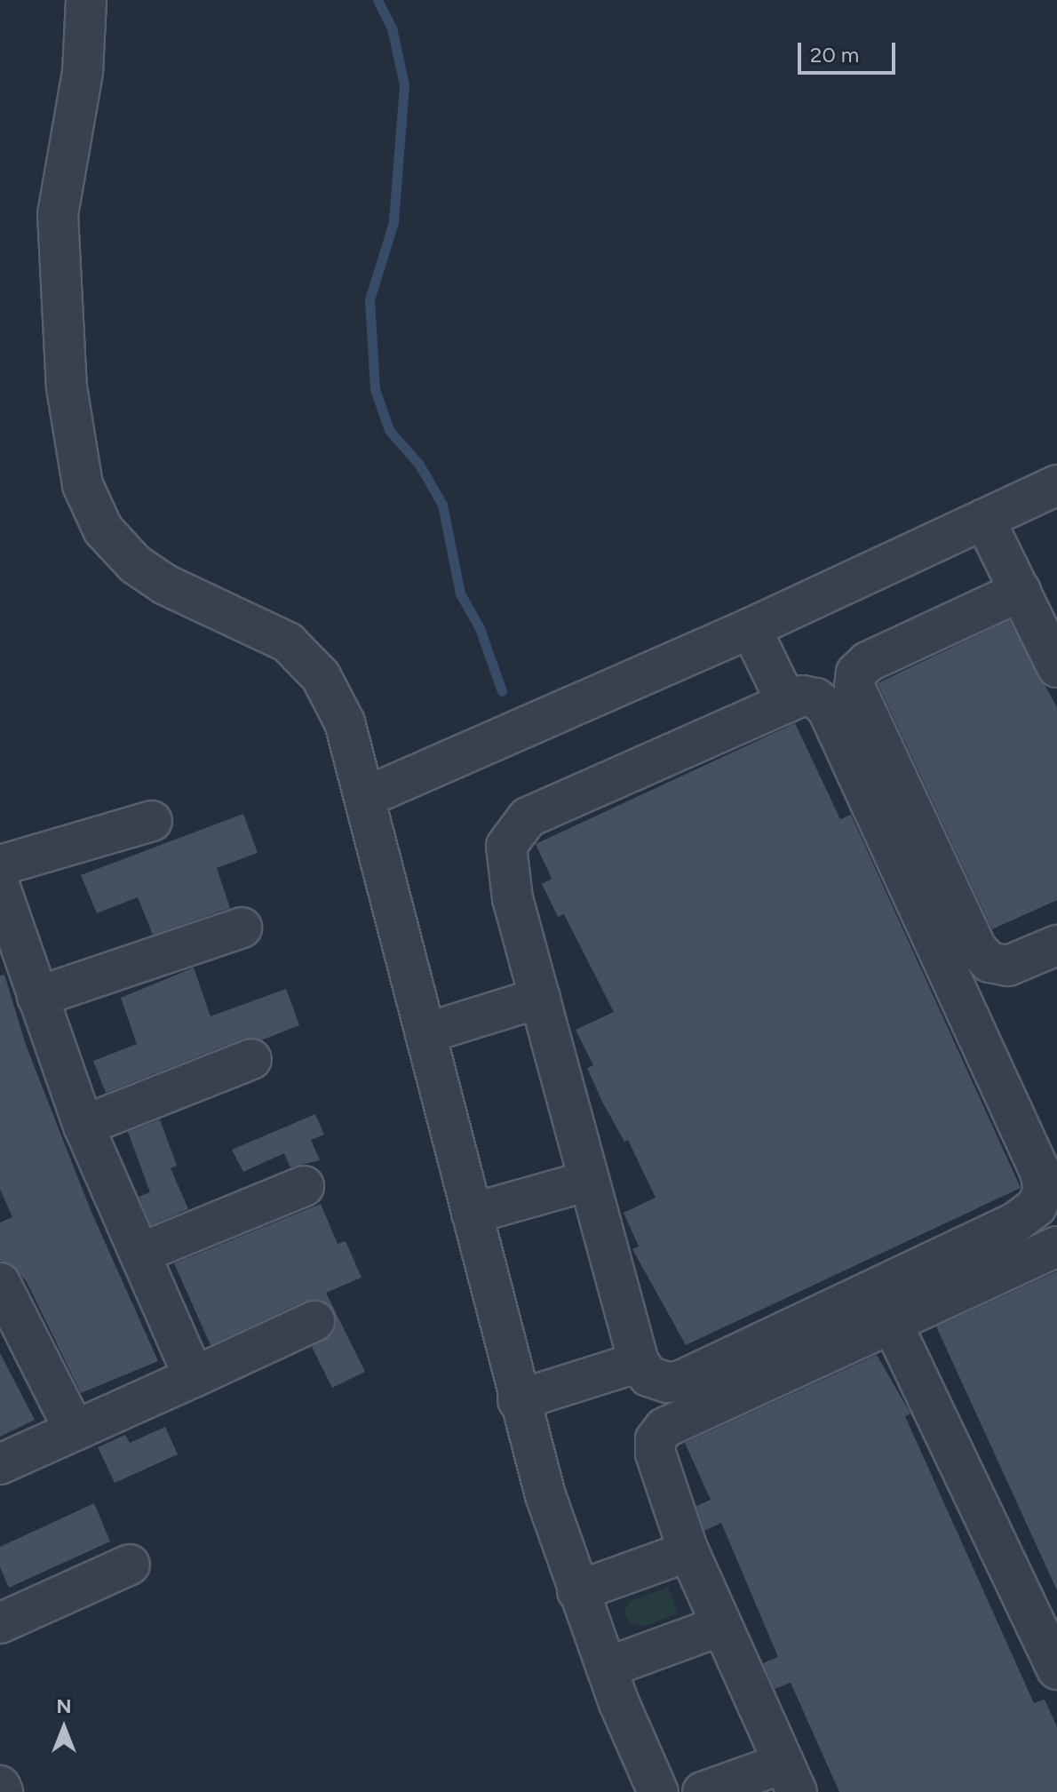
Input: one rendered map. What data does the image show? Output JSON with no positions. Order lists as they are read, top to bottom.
{
  "scale_bar": "20 m",
  "north": "top"
}
